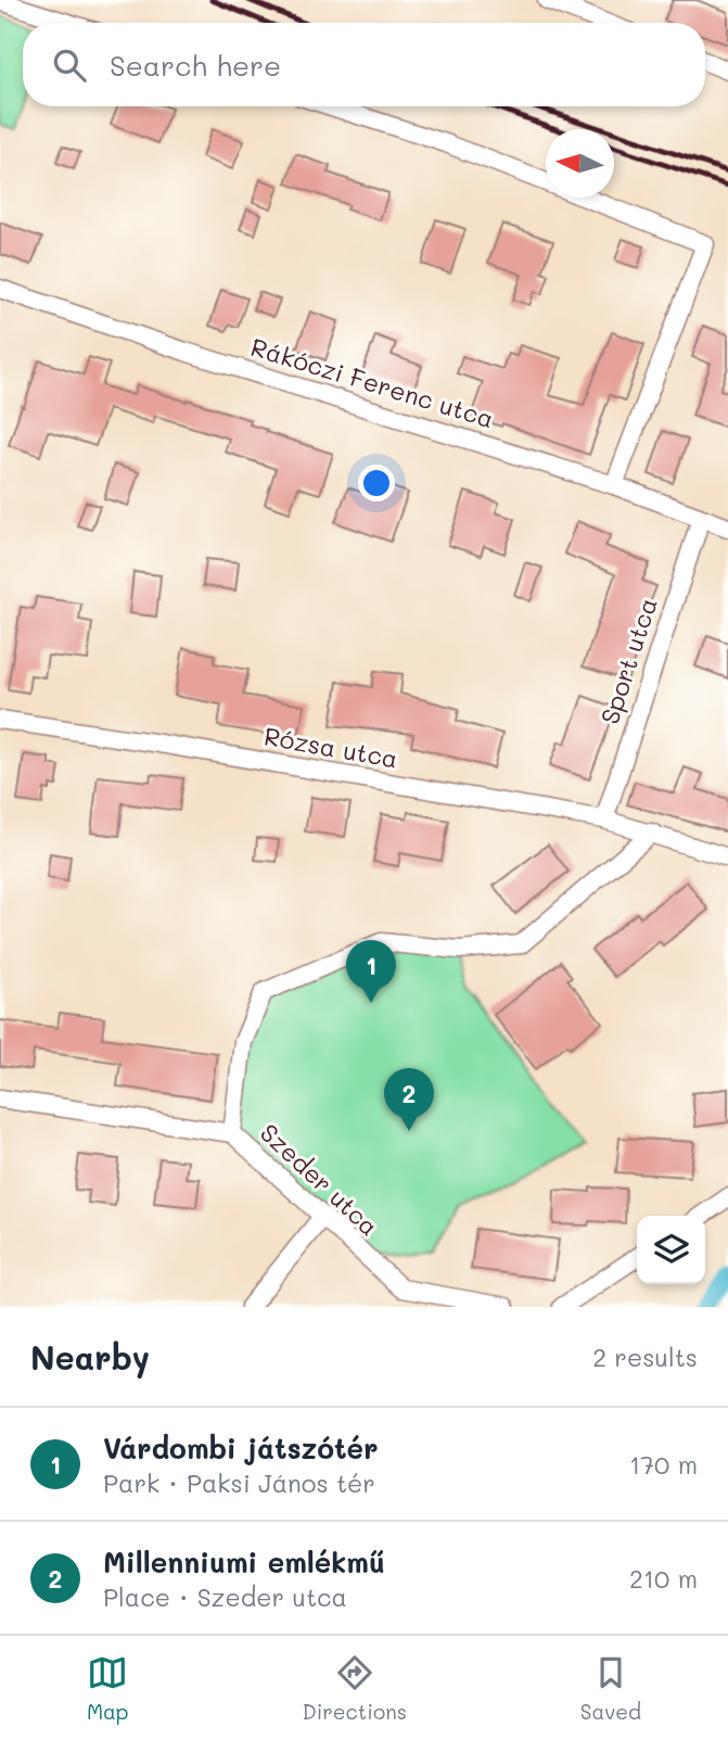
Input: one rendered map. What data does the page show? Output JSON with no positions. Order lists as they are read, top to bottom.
{
  "streets": {
    "street": [
      "Rákóczi Ferenc utca",
      "Sport utca",
      "Rózsa utca",
      "Szeder utca"
    ]
  },
  "crossings": [
    ["Rákóczi Ferenc utca", "Sport utca"],
    ["Sport utca", "Rózsa utca"]
  ],
  "north": "left",
  "page": {
    "search": "Search here",
    "pins": ["1", "2"],
    "heading": ["Nearby", "2 results"],
    "list": [
      {
        "mark": "1",
        "name": "Várdombi játszótér",
        "note": "Park · Paksi János tér",
        "value": "170 m"
      },
      {
        "mark": "2",
        "name": "Millenniumi emlékmű",
        "note": "Place · Szeder utca",
        "value": "210 m"
      }
    ],
    "nav": ["Map", "Directions", "Saved"]
  }
}
